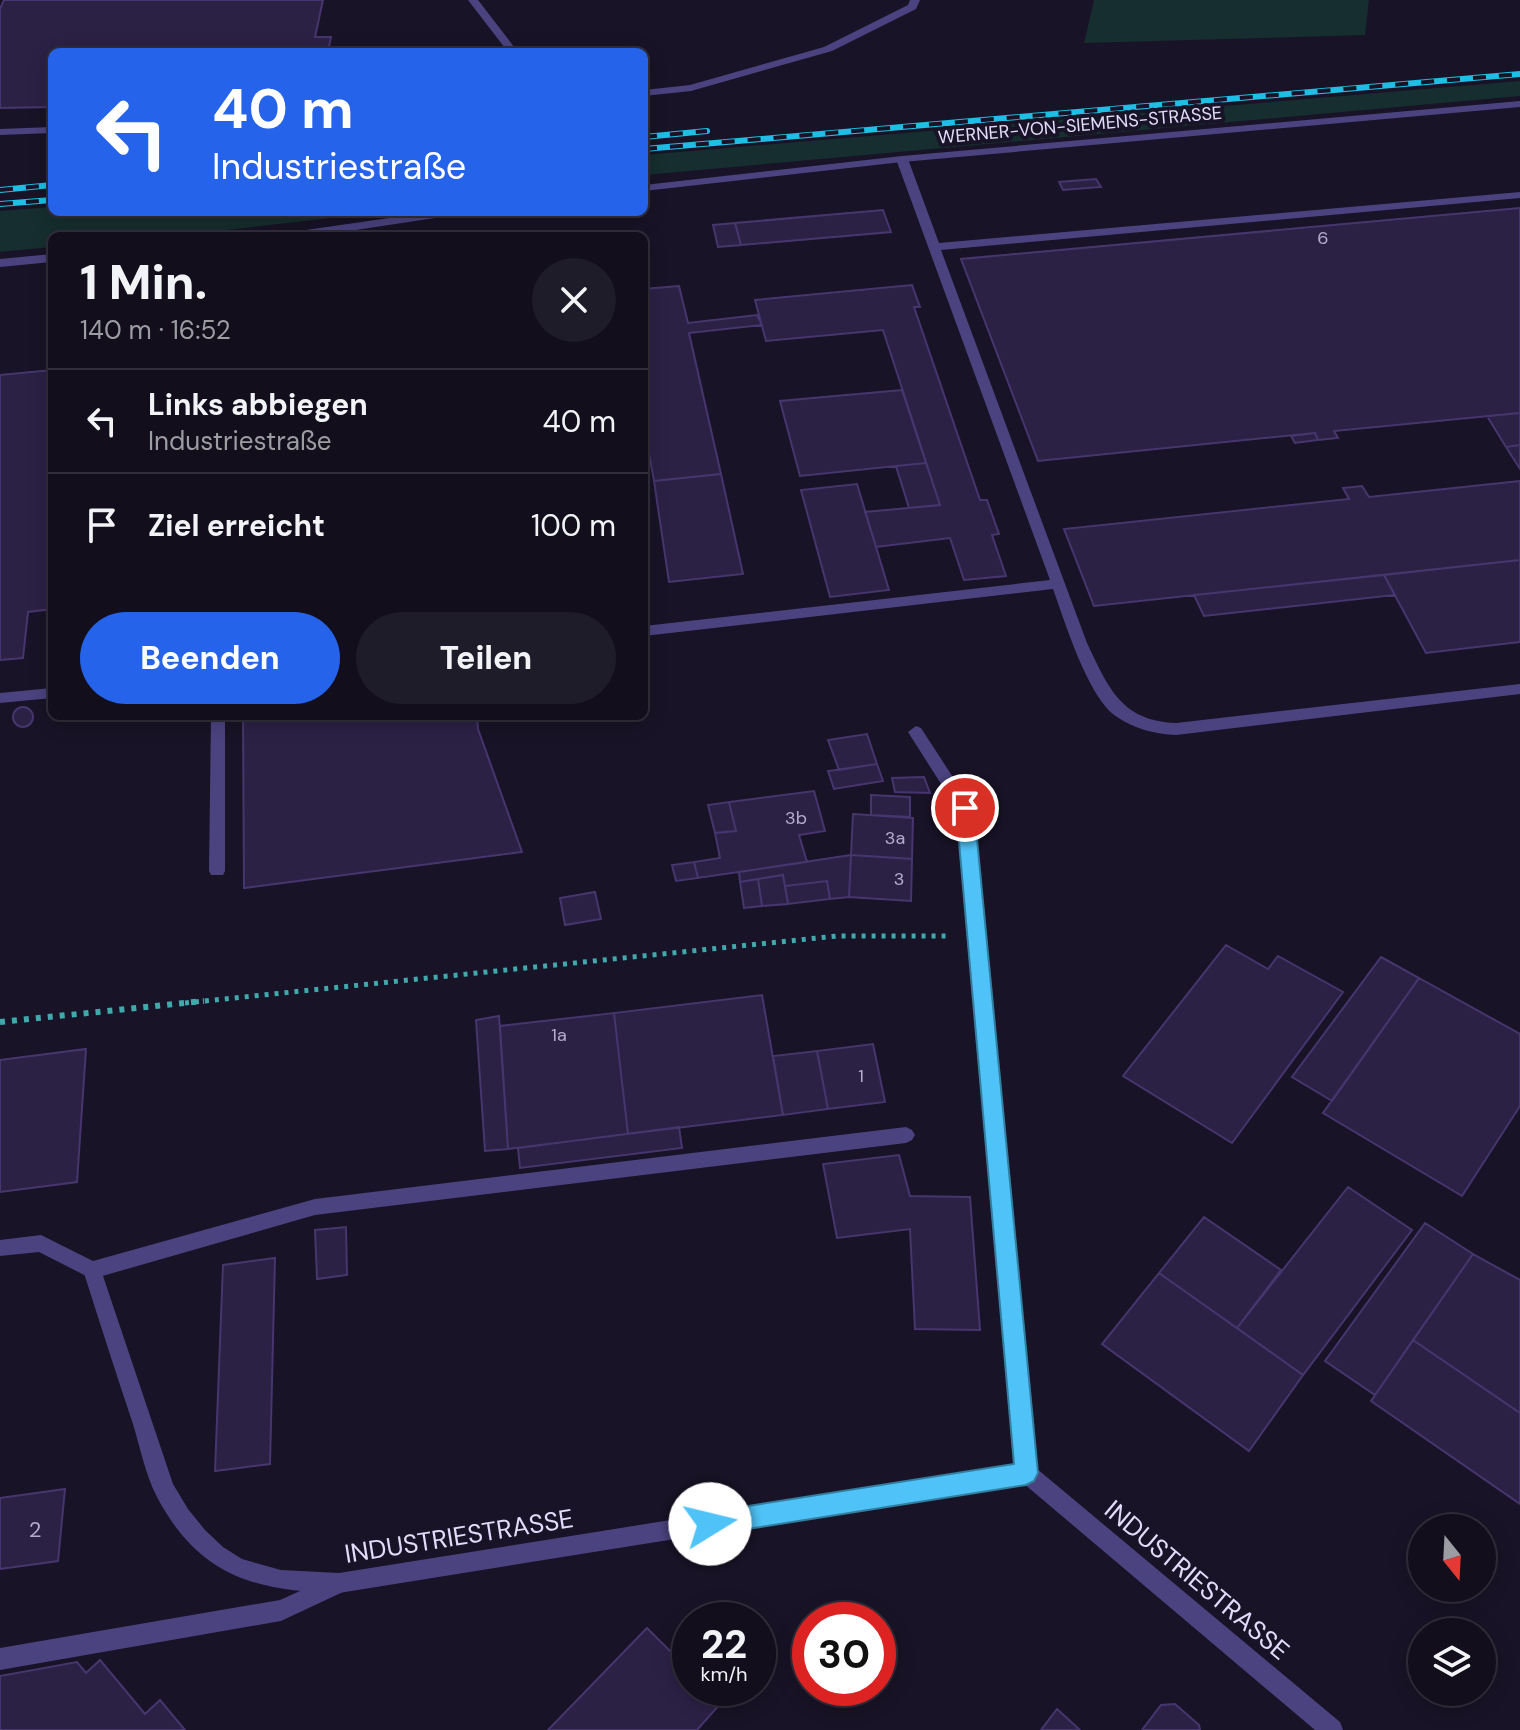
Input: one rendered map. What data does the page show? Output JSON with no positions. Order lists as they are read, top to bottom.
{
  "streets": {
    "street": ["WERNER-VON-SIEMENS-STRASSE", "INDUSTRIESTRASSE"]
  },
  "house_numbers": [
    "6",
    "3b",
    "3a",
    "3",
    "1a",
    "1",
    "2"
  ],
  "north": "bottom",
  "page": {
    "turn": ["40 m", "Industriestraße"],
    "heading": ["1 Min.", "140 m · 16:52"],
    "list": [
      {
        "name": "Links abbiegen",
        "note": "Industriestraße",
        "value": "40 m"
      },
      {
        "name": "Ziel erreicht",
        "value": "100 m"
      }
    ],
    "buttons": ["Beenden", "Teilen"],
    "speed": "22 km/h",
    "limit": "30"
  }
}
